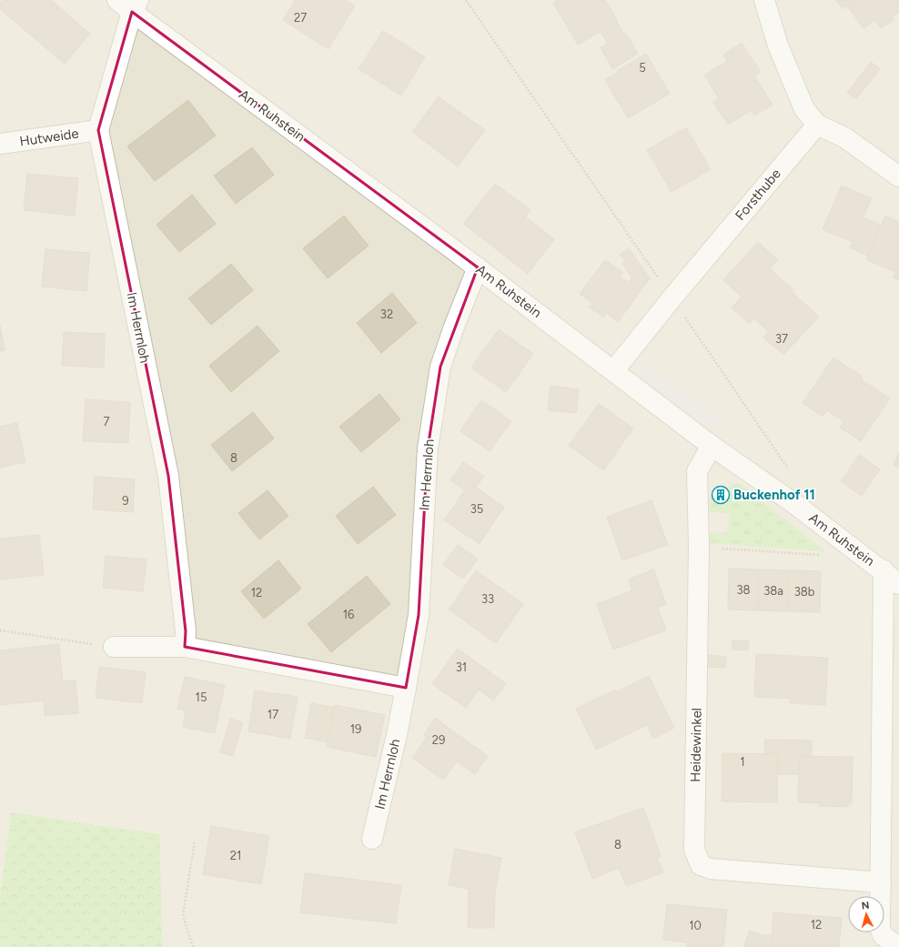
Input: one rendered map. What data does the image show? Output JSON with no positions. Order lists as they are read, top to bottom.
{
  "streets": {
    "street": [
      "Am Ruhstein",
      "Hutweide",
      "Forsthube",
      "Im Herrnloh",
      "Heidewinkel"
    ]
  },
  "crossings": [
    ["Am Ruhstein", "Forsthube"],
    ["Am Ruhstein", "Im Herrnloh"],
    ["Am Ruhstein", "Heidewinkel"],
    ["Hutweide", "Im Herrnloh"]
  ],
  "places": {
    "building": ["Buckenhof 11"]
  },
  "house_numbers": [
    "27",
    "5",
    "32",
    "37",
    "7",
    "8",
    "9",
    "35",
    "38",
    "38a",
    "38b",
    "12",
    "33",
    "16",
    "31",
    "15",
    "17",
    "19",
    "29",
    "1",
    "8",
    "21",
    "12",
    "10"
  ],
  "north": "top"
}
